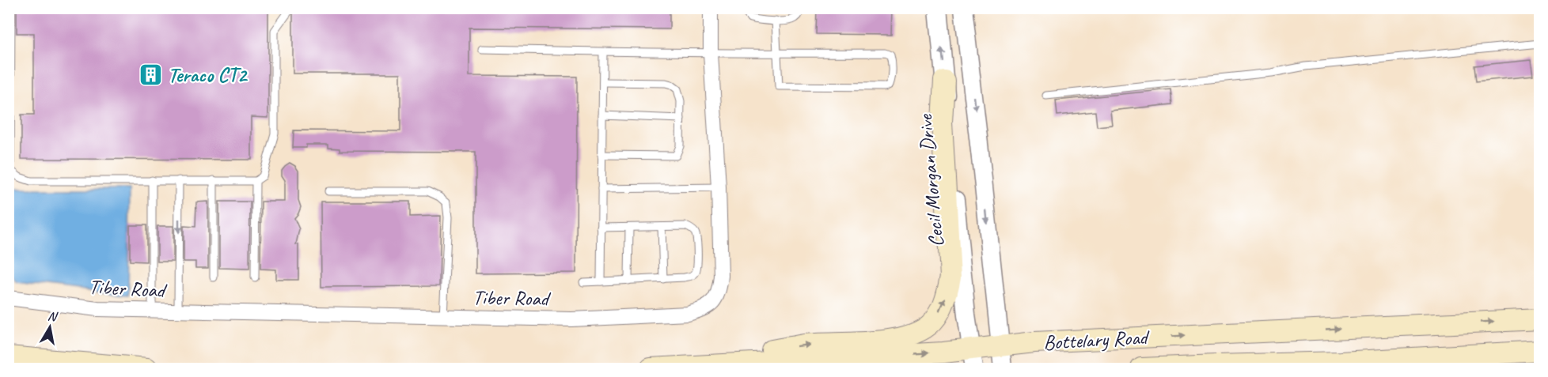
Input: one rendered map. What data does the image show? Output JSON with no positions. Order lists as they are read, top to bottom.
{
  "streets": {
    "main road": ["Bottelary Road"],
    "street": ["Cecil Morgan Drive", "Tiber Road"]
  },
  "crossings": [
    ["Cecil Morgan Drive", "Bottelary Road"]
  ],
  "places": {
    "building": ["Teraco CT2"]
  },
  "north": "top"
}
